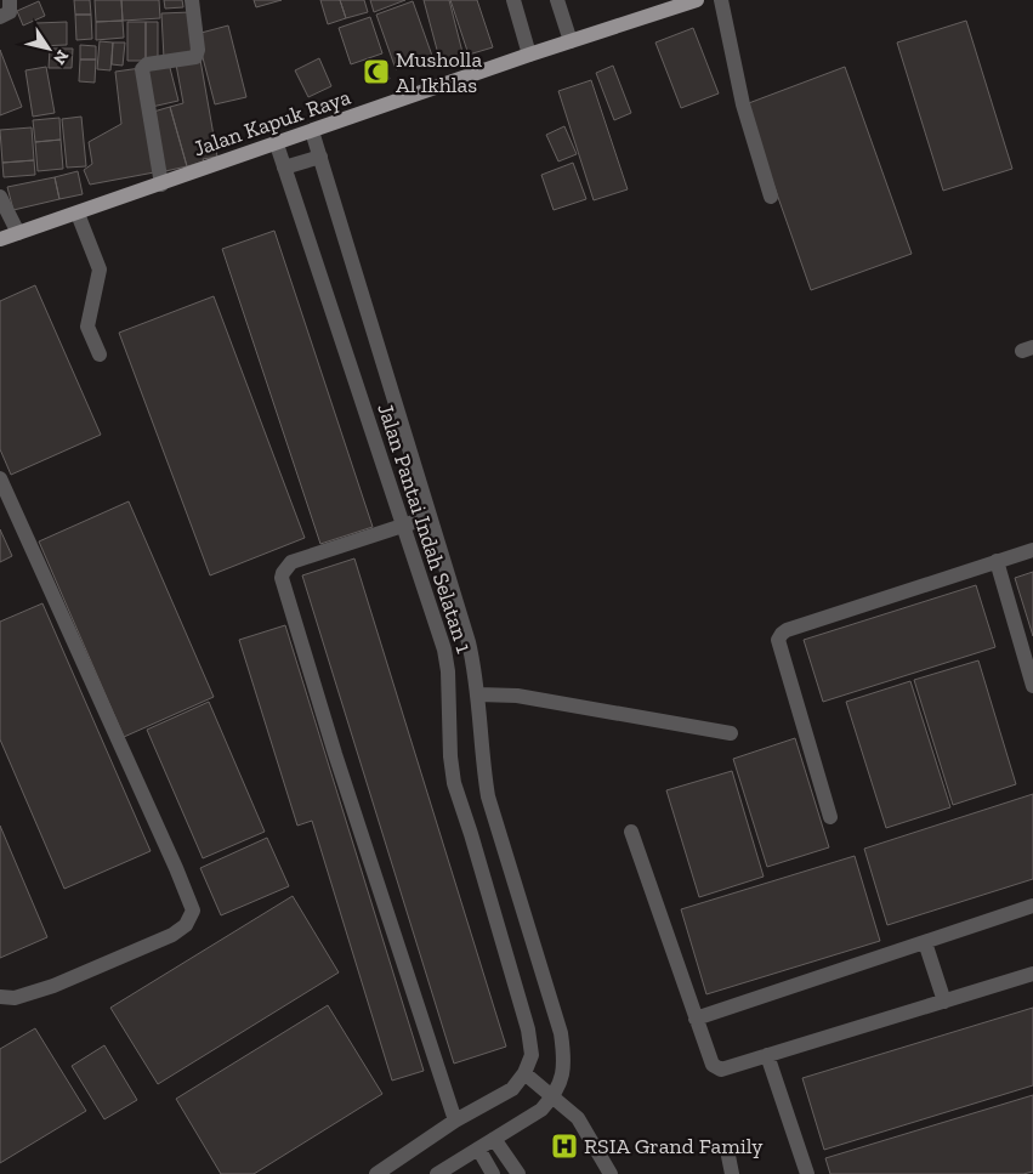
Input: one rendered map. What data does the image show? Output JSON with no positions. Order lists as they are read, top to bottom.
{
  "streets": {
    "main road": ["Jalan Kapuk Raya"],
    "street": ["Jalan Pantai Indah Selatan 1"]
  },
  "crossings": [
    ["Jalan Kapuk Raya", "Jalan Pantai Indah Selatan 1"]
  ],
  "places": {
    "mosque": ["Musholla Al Ikhlas"],
    "hospital": ["RSIA Grand Family"]
  },
  "north": "bottom right"
}
